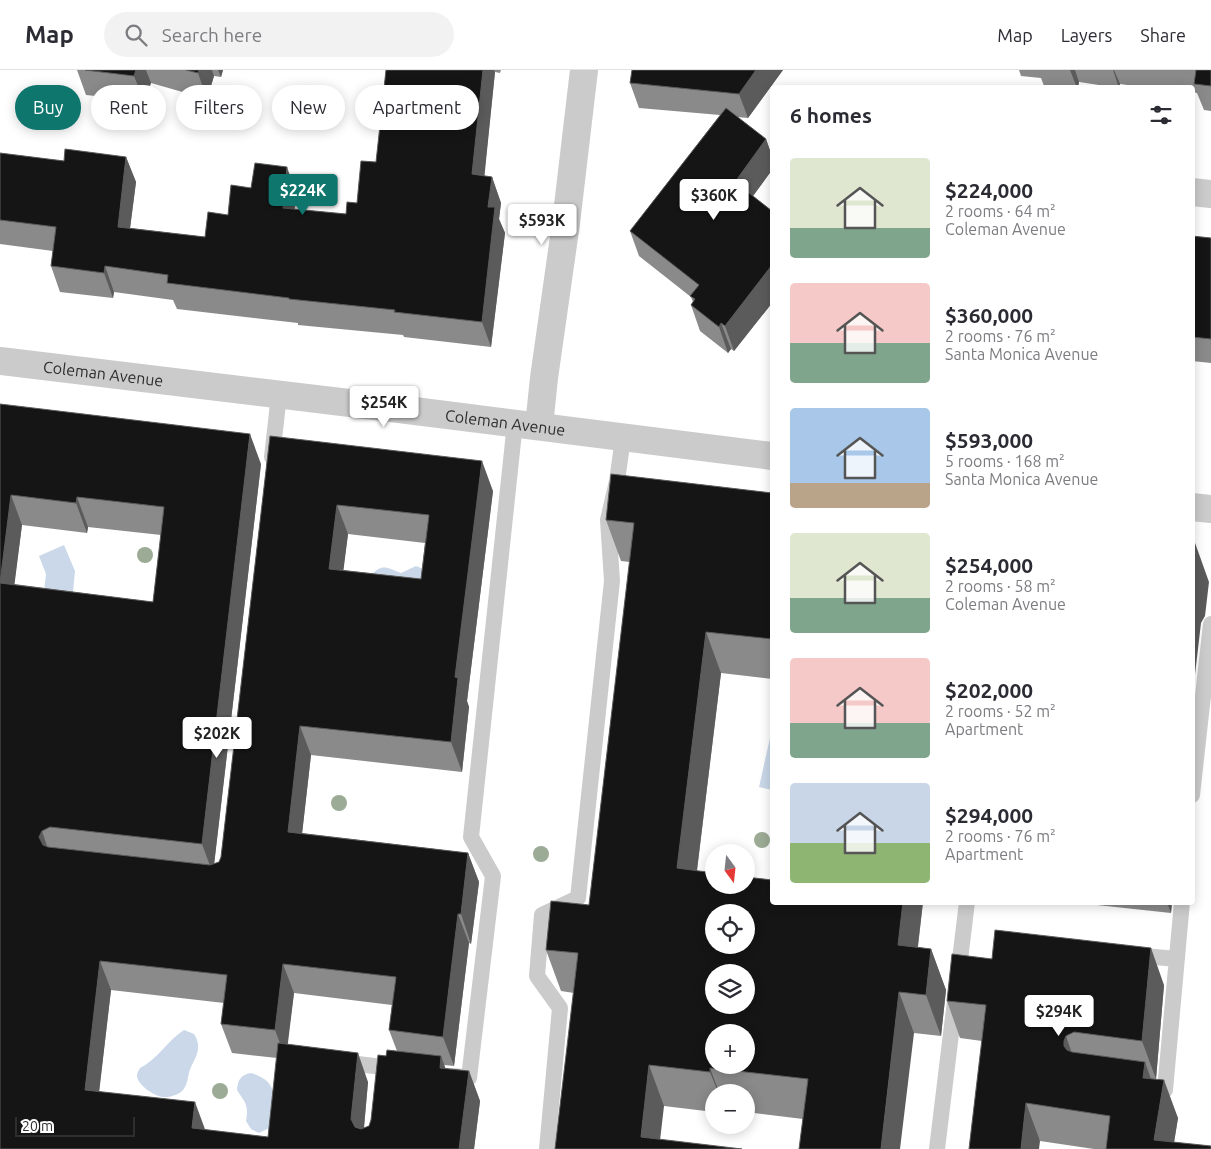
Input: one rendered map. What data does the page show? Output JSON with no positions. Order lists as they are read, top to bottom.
{
  "streets": {
    "street": ["Coleman Avenue"]
  },
  "scale_bar": "20 m",
  "north": "bottom",
  "page": {
    "header": "Map",
    "search": "Search here",
    "nav": ["Map", "Layers", "Share"],
    "chip": [
      "Buy",
      "Rent",
      "Filters",
      "New",
      "Apartment"
    ],
    "heading": "6 homes",
    "list": [
      {
        "name": "$224,000",
        "note": "2 rooms · 64 m² · Coleman Avenue"
      },
      {
        "name": "$360,000",
        "note": "2 rooms · 76 m² · Santa Monica Avenue"
      },
      {
        "name": "$593,000",
        "note": "5 rooms · 168 m² · Santa Monica Avenue"
      },
      {
        "name": "$254,000",
        "note": "2 rooms · 58 m² · Coleman Avenue"
      },
      {
        "name": "$202,000",
        "note": "2 rooms · 52 m² · Apartment"
      },
      {
        "name": "$294,000",
        "note": "2 rooms · 76 m² · Apartment"
      }
    ],
    "price": [
      "$224K",
      "$360K",
      "$593K",
      "$254K",
      "$202K",
      "$294K"
    ],
    "map_buttons": ["+", "−"],
    "scale": "20 m"
  }
}
